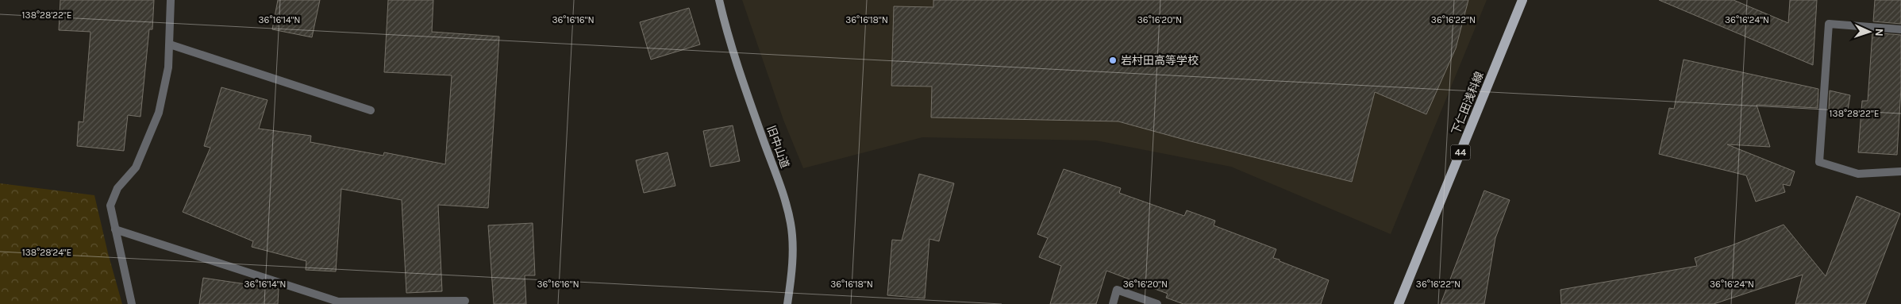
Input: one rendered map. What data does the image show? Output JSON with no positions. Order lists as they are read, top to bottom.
{
  "streets": {
    "main road": ["下仁田浅科線", "旧中山道", "44"]
  },
  "places": ["岩村田高等学校"],
  "north": "right",
  "coordinates": [
    "138°28'22\"E",
    "36°16'24\"N",
    "36°16'14\"N",
    "36°16'16\"N",
    "36°16'18\"N",
    "36°16'20\"N",
    "36°16'22\"N",
    "138°28'24\"E"
  ]
}
